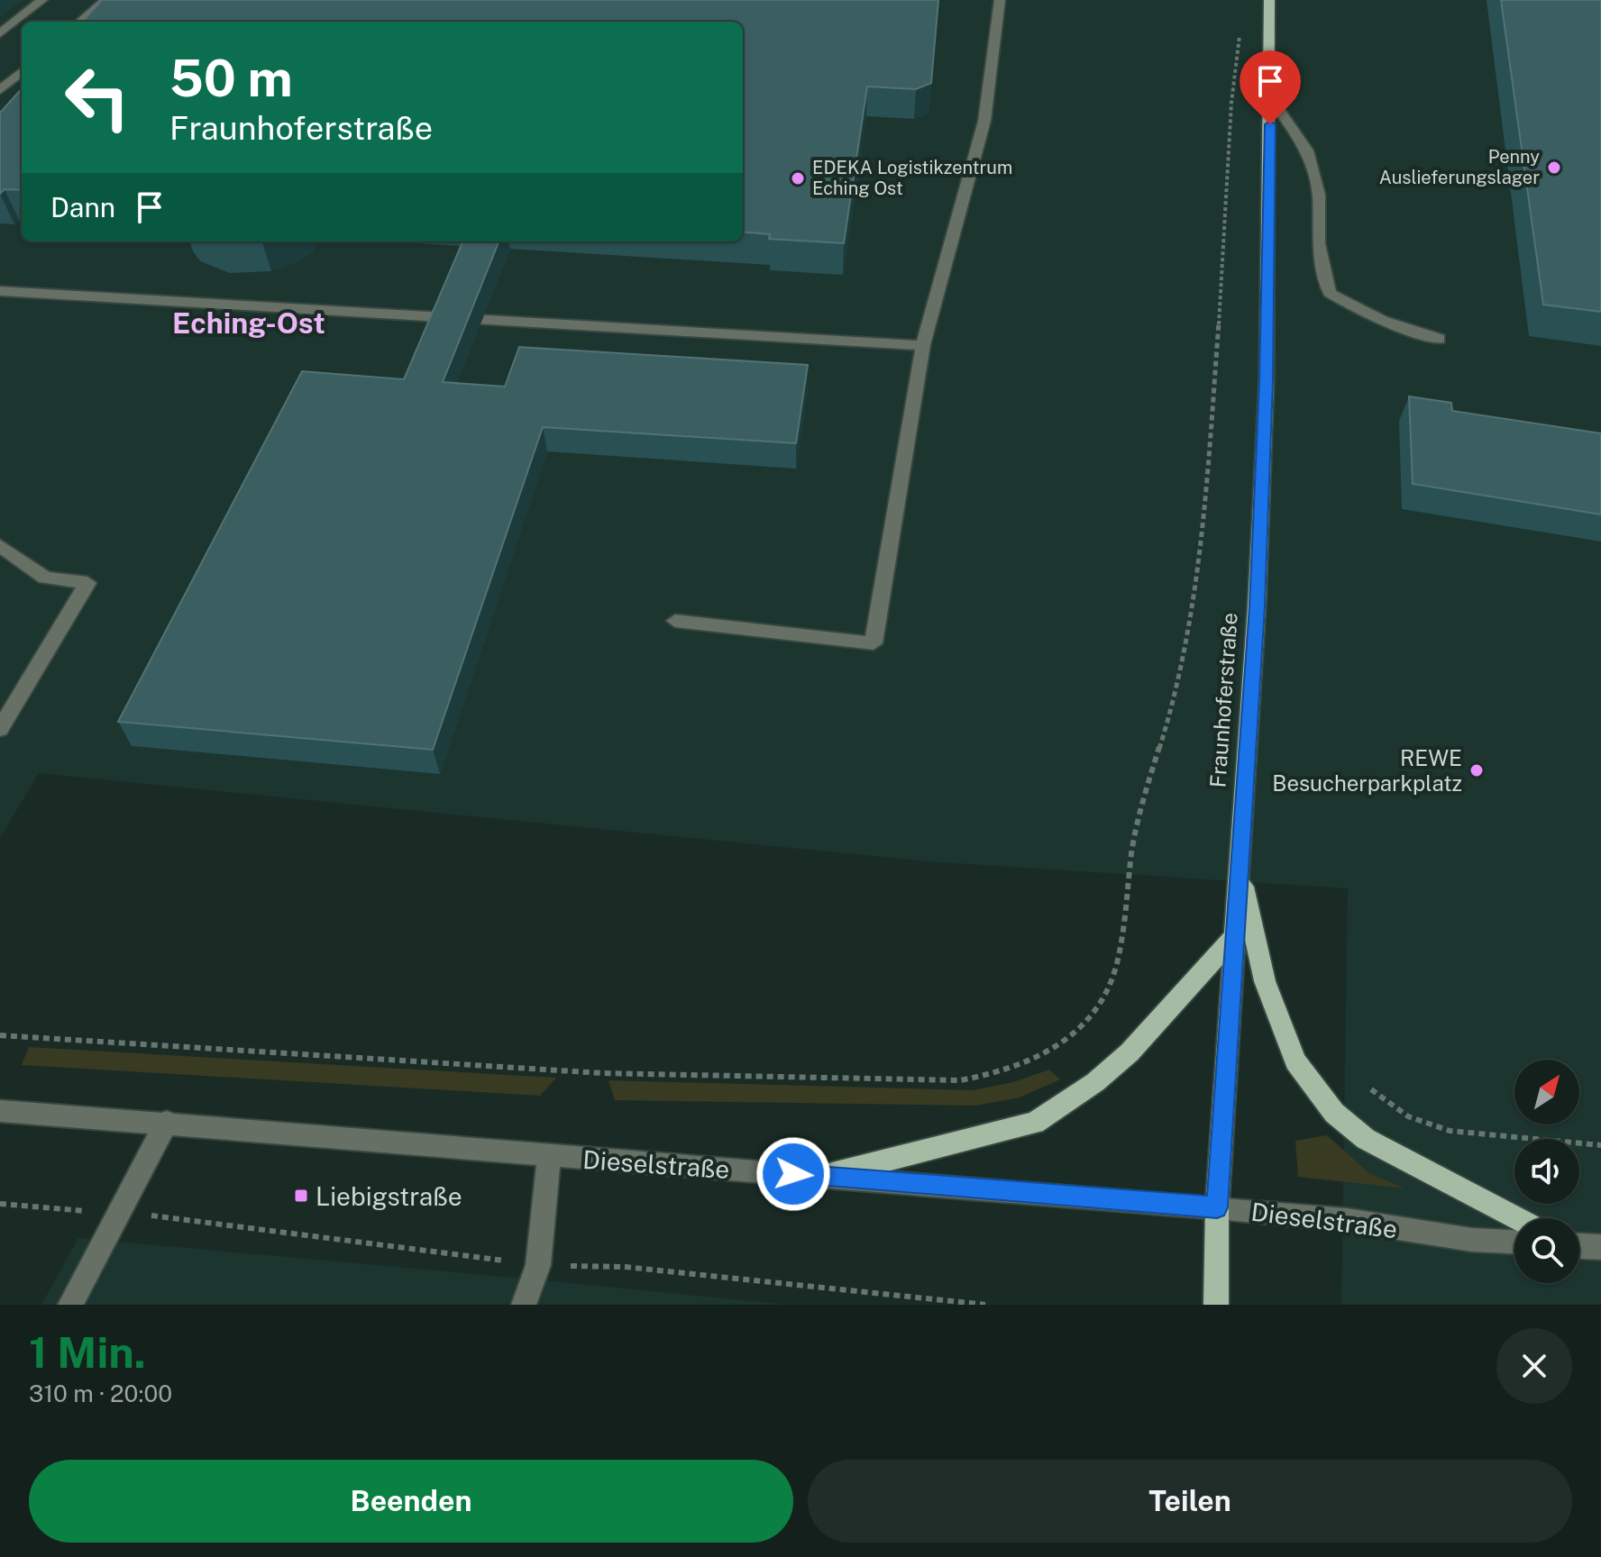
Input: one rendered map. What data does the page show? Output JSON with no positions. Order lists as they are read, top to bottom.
{
  "streets": {
    "main road": ["Fraunhoferstraße"],
    "street": ["Dieselstraße"]
  },
  "crossings": [
    ["Fraunhoferstraße", "Dieselstraße"]
  ],
  "districts": ["Eching-Ost"],
  "places": {
    "other": ["Penny Auslieferungslager", "EDEKA Logistikzentrum Eching Ost", "REWE Besucherparkplatz"],
    "transit": ["Liebigstraße"]
  },
  "north": "top right",
  "page": {
    "turn": ["50 m", "Fraunhoferstraße"],
    "then": "Dann",
    "heading": ["1 Min.", "310 m · 20:00"],
    "buttons": ["Beenden", "Teilen"]
  }
}
